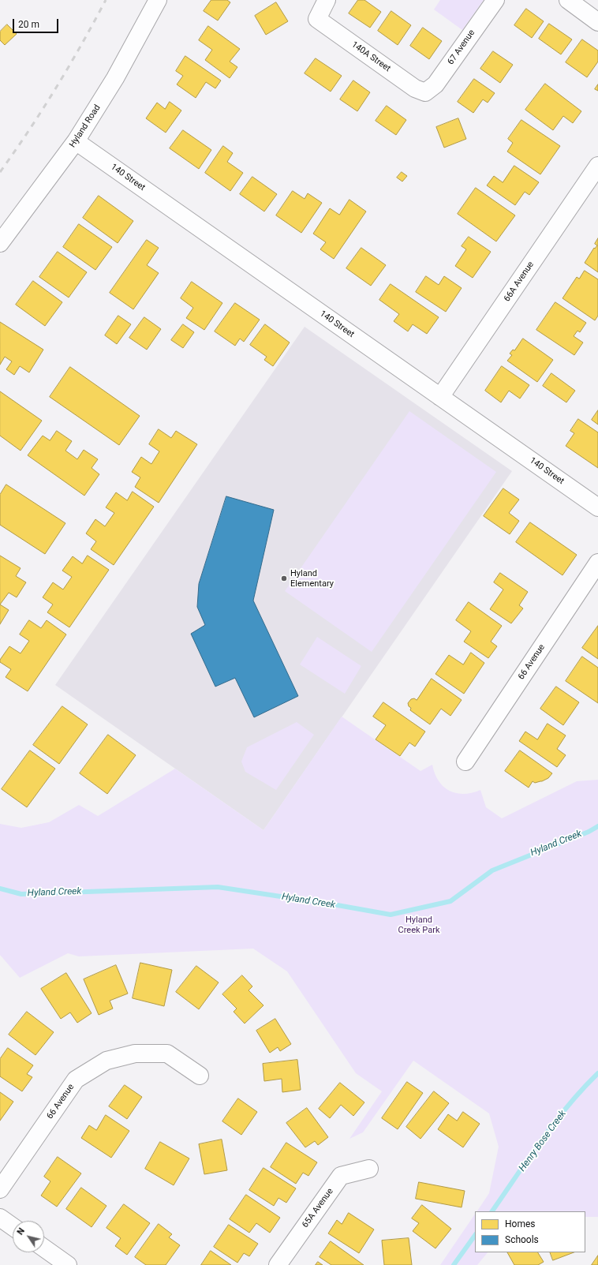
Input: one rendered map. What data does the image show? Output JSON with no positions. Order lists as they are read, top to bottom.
{
  "streets": {
    "street": [
      "67 Avenue",
      "140A Street",
      "Hyland Road",
      "140 Street",
      "66A Avenue",
      "66 Avenue",
      "65A Avenue"
    ]
  },
  "crossings": [
    ["67 Avenue", "140A Street"],
    ["Hyland Road", "140 Street"],
    ["140 Street", "66A Avenue"]
  ],
  "water": ["Hyland Creek", "Henry Bose Creek"],
  "parks": ["Hyland Creek Park"],
  "places": ["Hyland Elementary"],
  "legend": ["Homes", "Schools"],
  "scale_bar": "20 m",
  "north": "top left"
}
